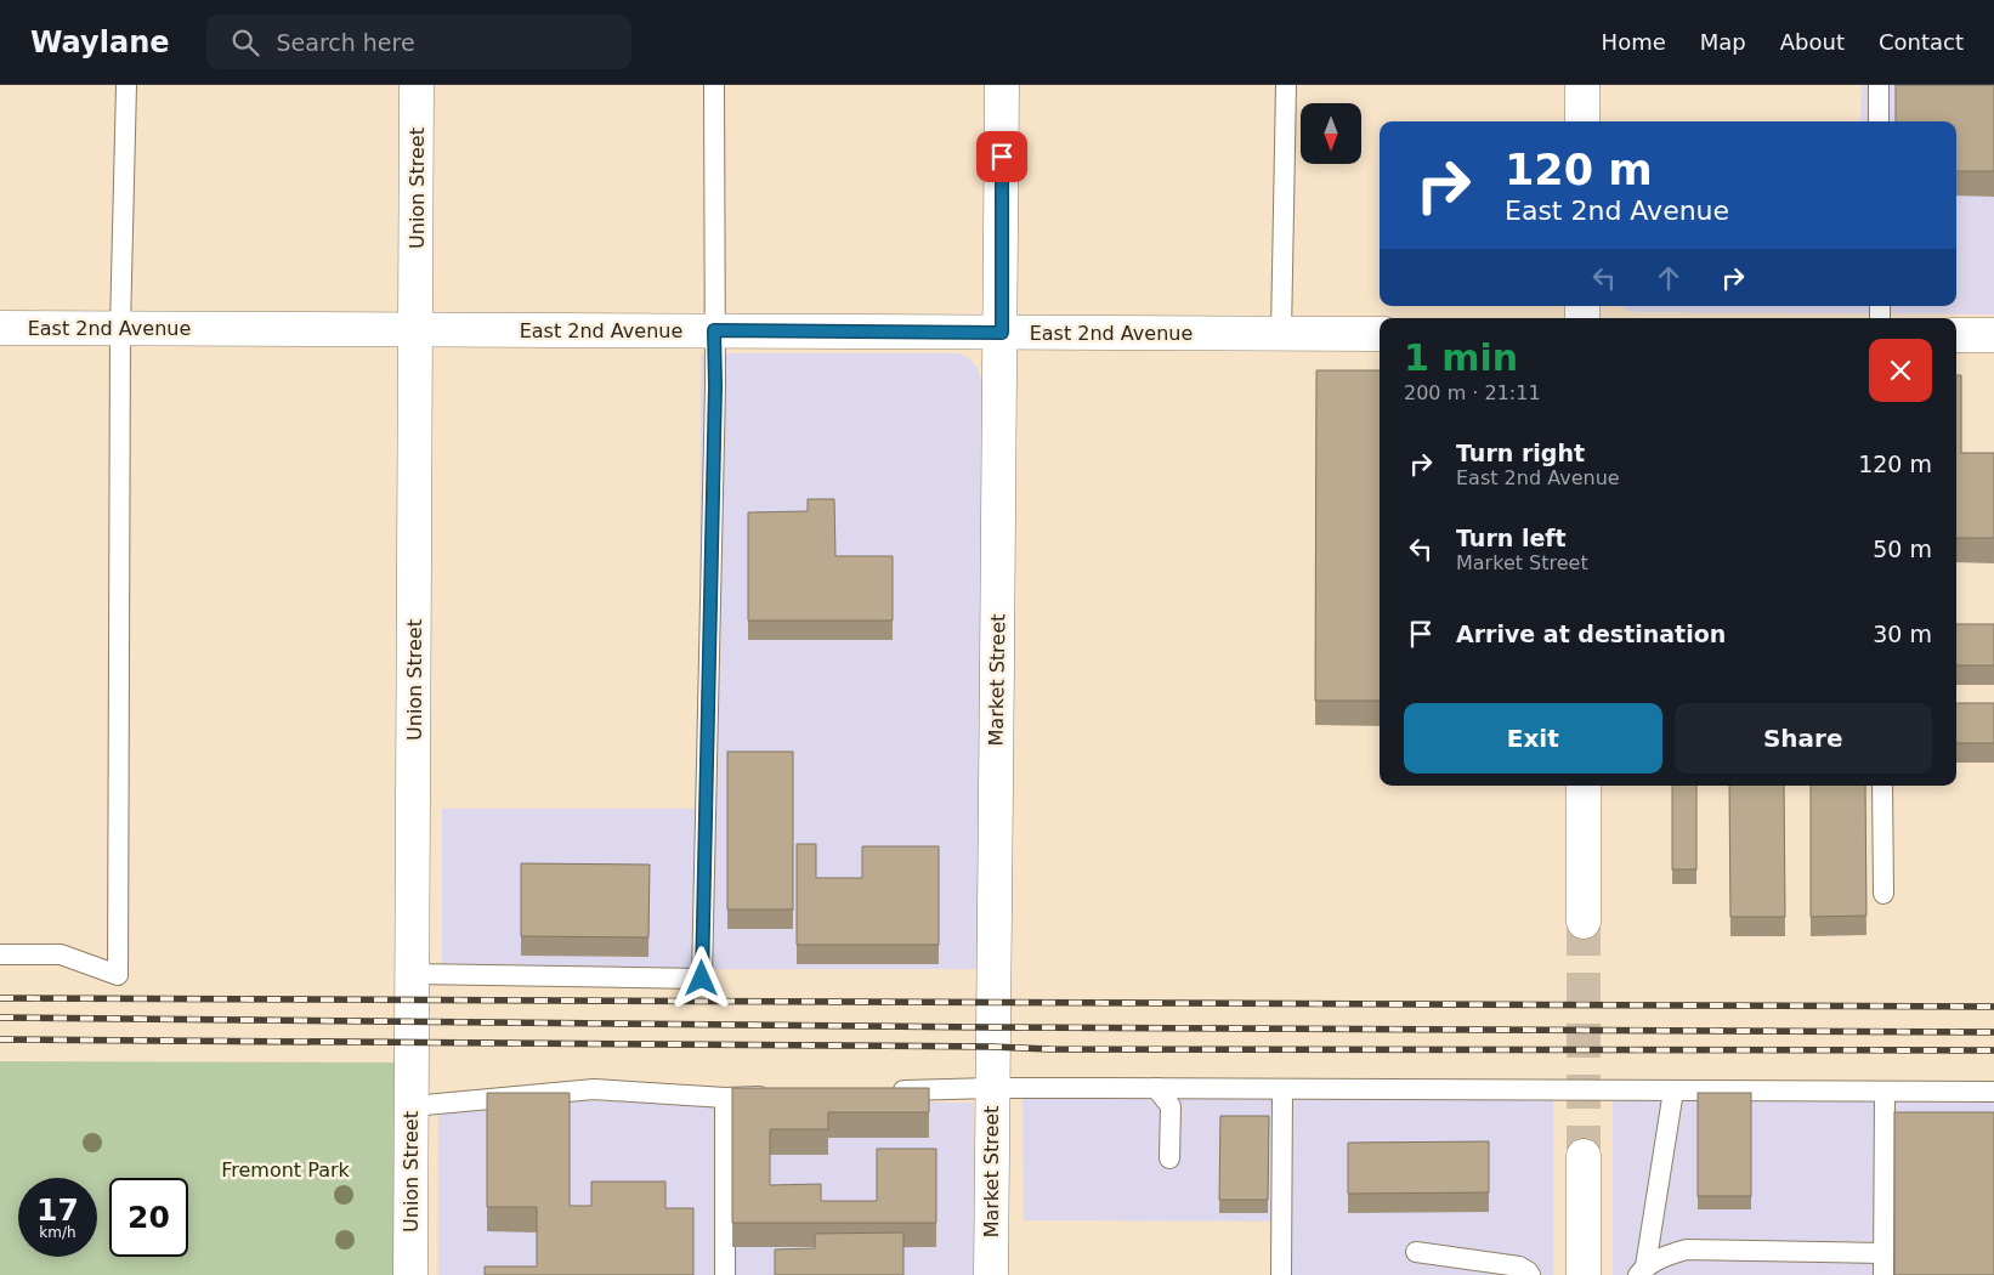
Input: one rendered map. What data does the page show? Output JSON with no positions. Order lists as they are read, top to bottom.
{
  "streets": {
    "street": ["Union Street", "East 2nd Avenue", "Market Street"]
  },
  "crossings": [
    ["Union Street", "East 2nd Avenue"],
    ["East 2nd Avenue", "Market Street"]
  ],
  "parks": ["Fremont Park"],
  "north": "bottom",
  "page": {
    "header": "Waylane",
    "search": "Search here",
    "nav": [
      "Home",
      "Map",
      "About",
      "Contact"
    ],
    "turn": ["120 m", "East 2nd Avenue"],
    "heading": ["1 min", "200 m · 21:11"],
    "list": [
      {
        "name": "Turn right",
        "note": "East 2nd Avenue",
        "value": "120 m"
      },
      {
        "name": "Turn left",
        "note": "Market Street",
        "value": "50 m"
      },
      {
        "name": "Arrive at destination",
        "value": "30 m"
      }
    ],
    "buttons": ["Exit", "Share"],
    "speed": "17 km/h",
    "limit": "20"
  }
}
